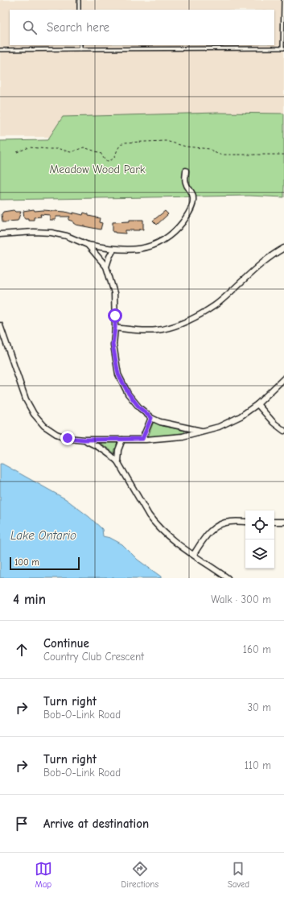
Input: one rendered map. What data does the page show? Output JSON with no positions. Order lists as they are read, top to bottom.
{
  "water": ["Lake Ontario"],
  "parks": ["Meadow Wood Park"],
  "scale_bar": "100 m",
  "page": {
    "search": "Search here",
    "scale": "100 m",
    "heading": ["4 min", "Walk · 300 m"],
    "list": [
      ["Continue", "Country Club Crescent", "160 m"],
      ["Turn right", "Bob-O-Link Road", "30 m"],
      ["Turn right", "Bob-O-Link Road", "110 m"],
      "Arrive at destination"
    ],
    "nav": ["Map", "Directions", "Saved"]
  }
}
